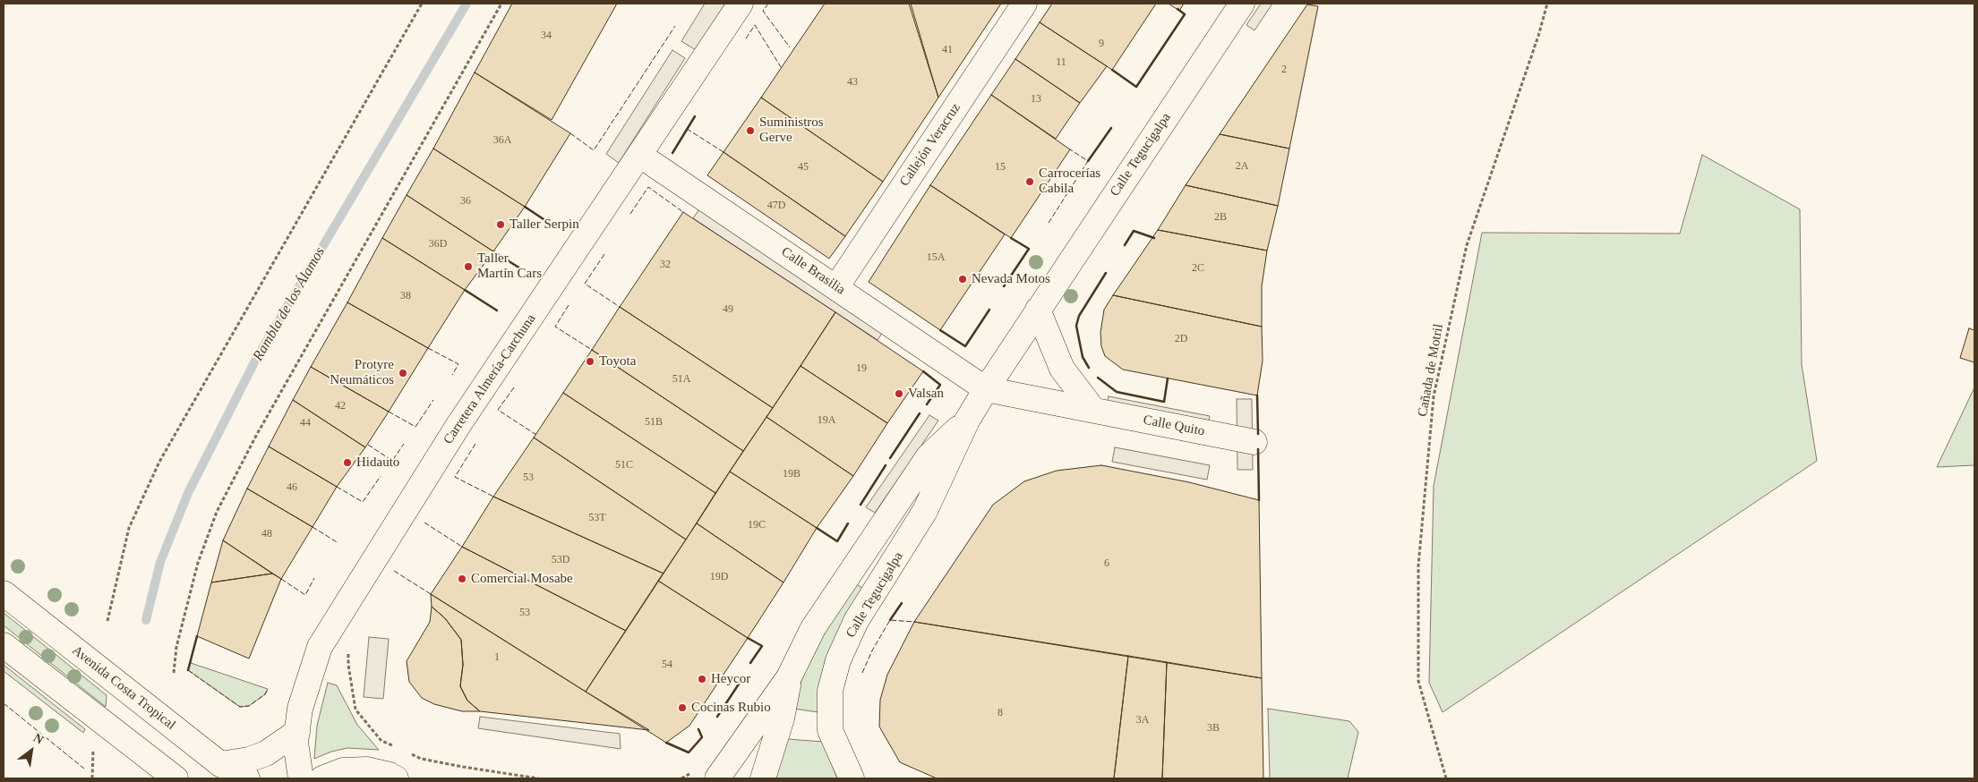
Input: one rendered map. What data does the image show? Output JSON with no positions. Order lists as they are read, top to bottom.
{
  "streets": {
    "street": [
      "Callejón Veracruz",
      "Calle Tegucigalpa",
      "Calle Brasilia",
      "Carretera Almería-Carchuna",
      "Calle Quito",
      "Avenida Costa Tropical"
    ],
    "path": ["Cañada de Motril"]
  },
  "crossings": [
    ["Callejón Veracruz", "Calle Brasilia"],
    ["Calle Tegucigalpa", "Calle Brasilia"],
    ["Calle Tegucigalpa", "Calle Quito"],
    ["Calle Brasilia", "Carretera Almería-Carchuna"],
    ["Calle Brasilia", "Calle Quito"]
  ],
  "water": ["Rambla de los Álamos"],
  "places": [
    "Suministros Gerve",
    "Carrocerías Cabila",
    "Taller Serpin",
    "Taller Martín Cars",
    "Nevada Motos",
    "Toyota",
    "Protyre Neumáticos",
    "Valsan",
    "Hidauto",
    "Comercial Mosabe",
    "Heycor",
    "Cocinas Rubio"
  ],
  "house_numbers": [
    "34",
    "9",
    "41",
    "11",
    "2",
    "43",
    "13",
    "36A",
    "2A",
    "45",
    "15",
    "36",
    "47D",
    "2B",
    "36D",
    "15A",
    "32",
    "2C",
    "38",
    "49",
    "2D",
    "19",
    "51A",
    "42",
    "19A",
    "51B",
    "44",
    "51C",
    "19B",
    "53",
    "46",
    "53T",
    "19C",
    "48",
    "53D",
    "6",
    "19D",
    "53",
    "1",
    "54",
    "8",
    "3A",
    "3B"
  ],
  "north": "top right"
}
